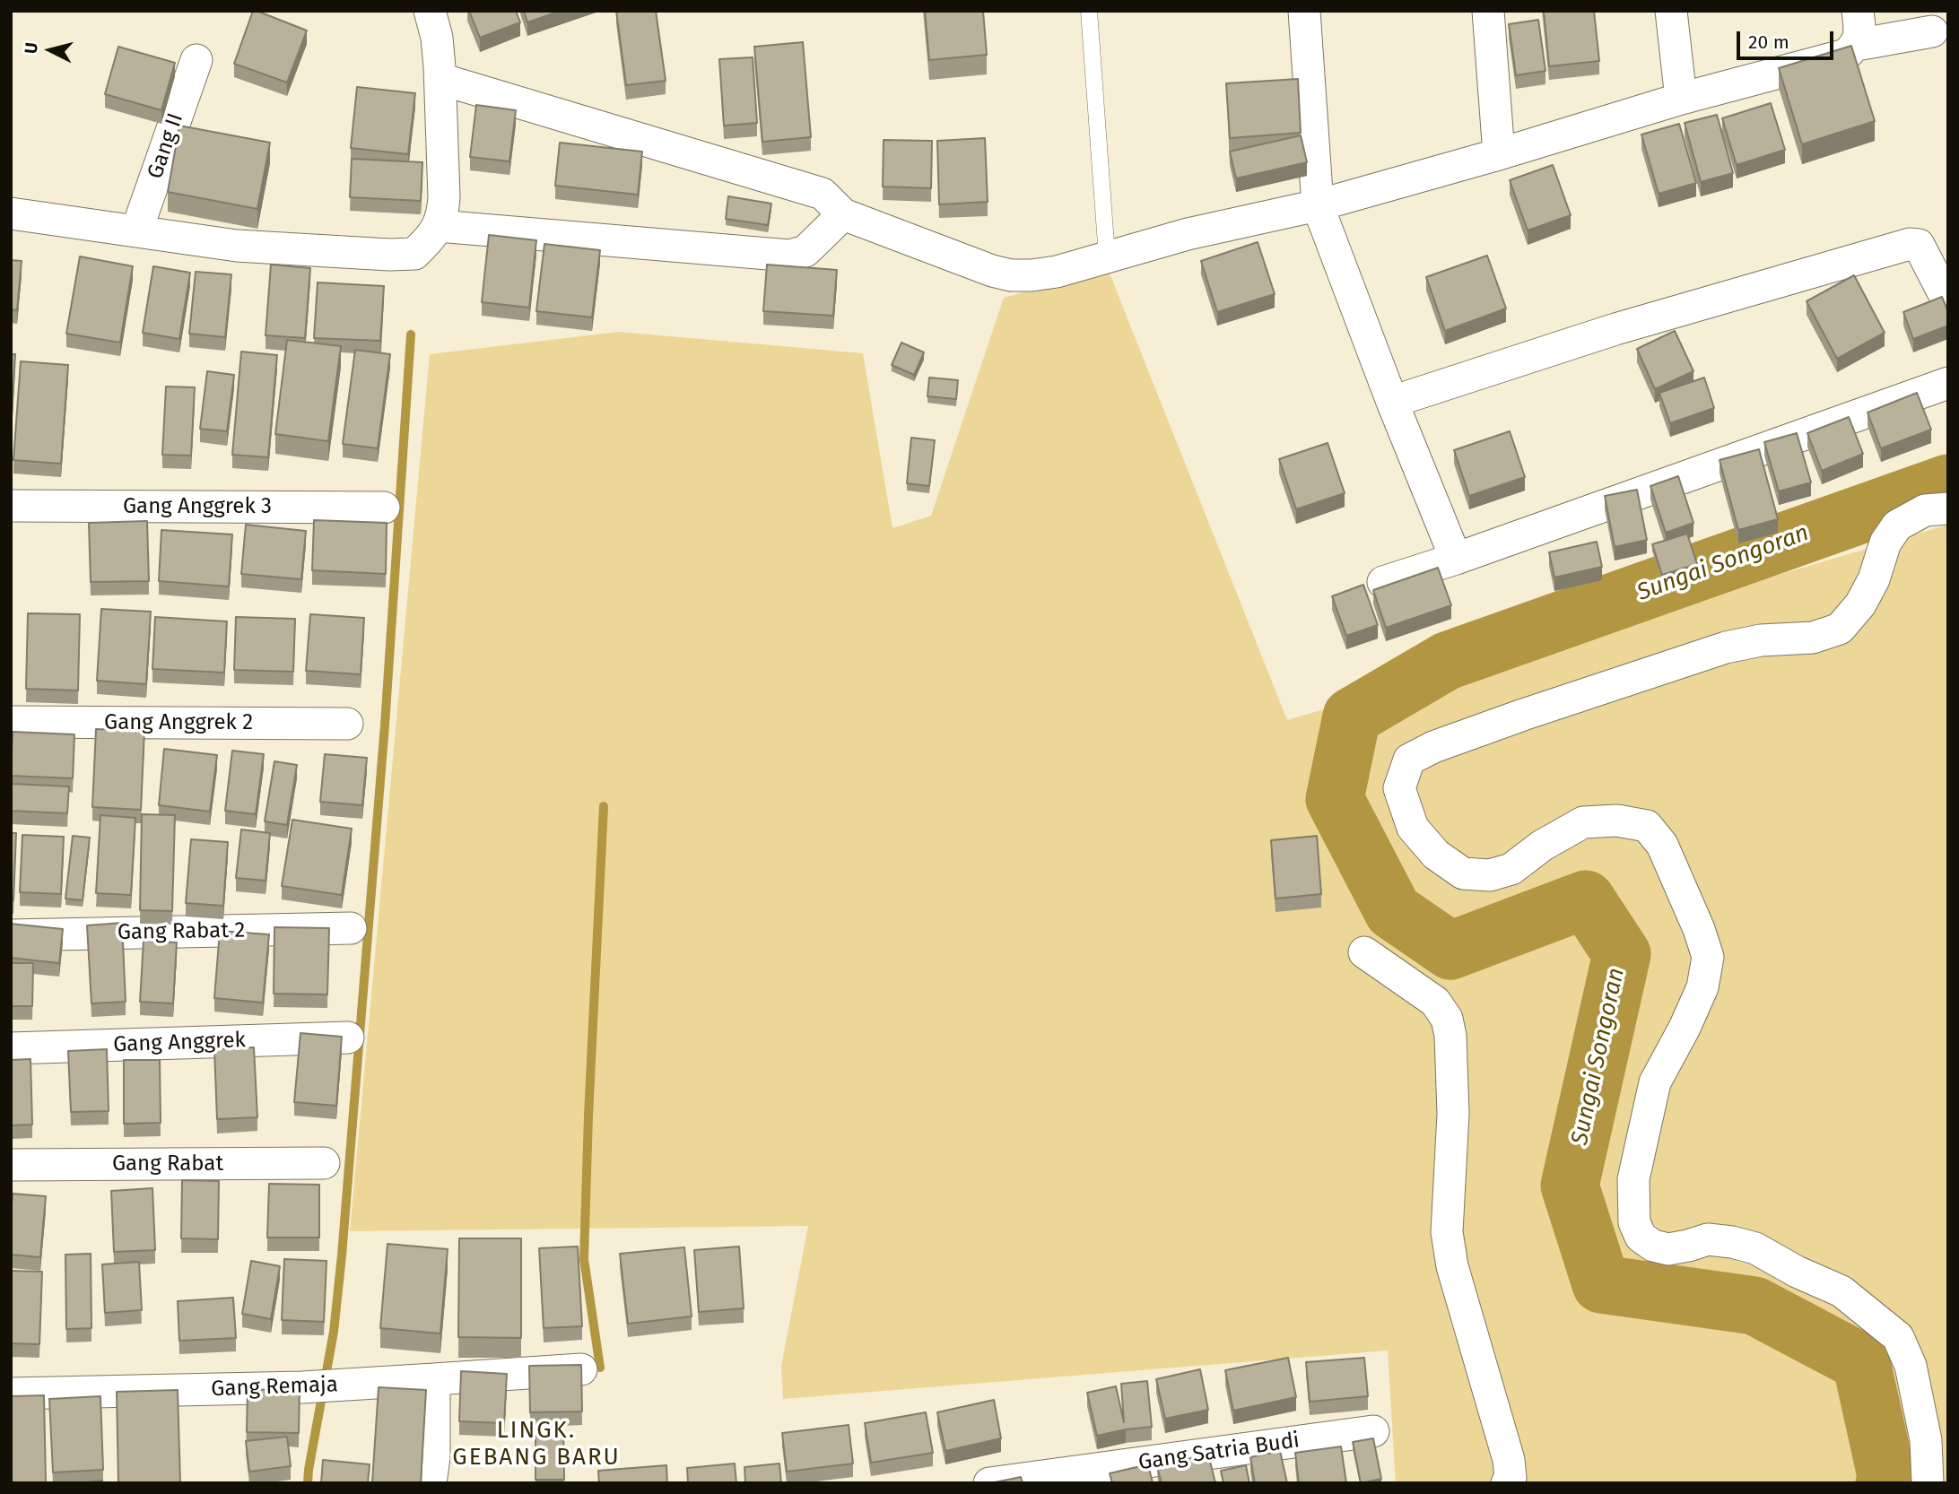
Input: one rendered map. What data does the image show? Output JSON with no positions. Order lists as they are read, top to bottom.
{
  "streets": {
    "street": [
      "Gang II",
      "Gang Anggrek 3",
      "Gang Anggrek 2",
      "Gang Rabat 2",
      "Gang Anggrek",
      "Gang Rabat",
      "Gang Remaja",
      "Gang Satria Budi"
    ]
  },
  "districts": ["LINGK. GEBANG BARU"],
  "water": ["Sungai Songoran"],
  "scale_bar": "20 m",
  "north": "left"
}
